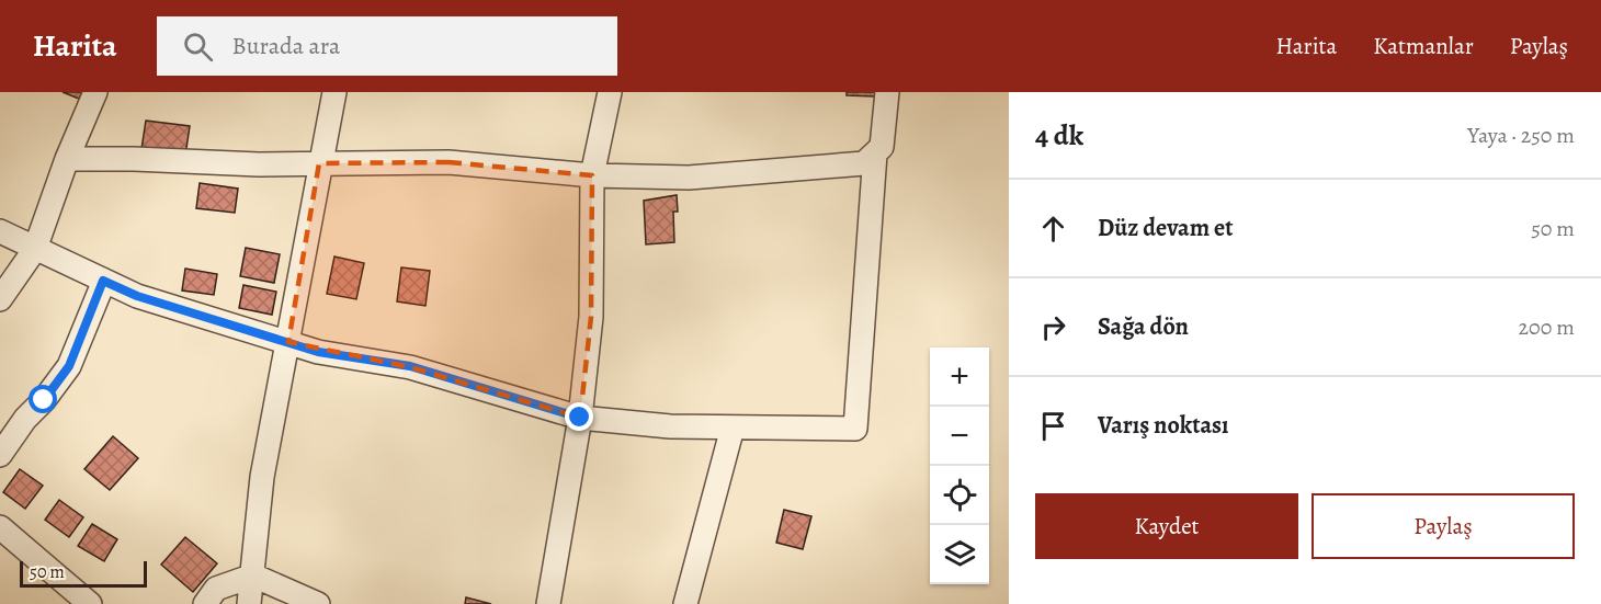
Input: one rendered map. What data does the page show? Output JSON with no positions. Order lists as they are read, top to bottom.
{
  "scale_bar": "50 m",
  "page": {
    "header": "Harita",
    "search": "Burada ara",
    "nav": ["Harita", "Katmanlar", "Paylaş"],
    "heading": ["4 dk", "Yaya · 250 m"],
    "list": [
      ["Düz devam et", "50 m"],
      ["Sağa dön", "200 m"],
      "Varış noktası"
    ],
    "map_buttons": ["+", "−"],
    "buttons": ["Kaydet", "Paylaş"],
    "scale": "50 m"
  }
}
